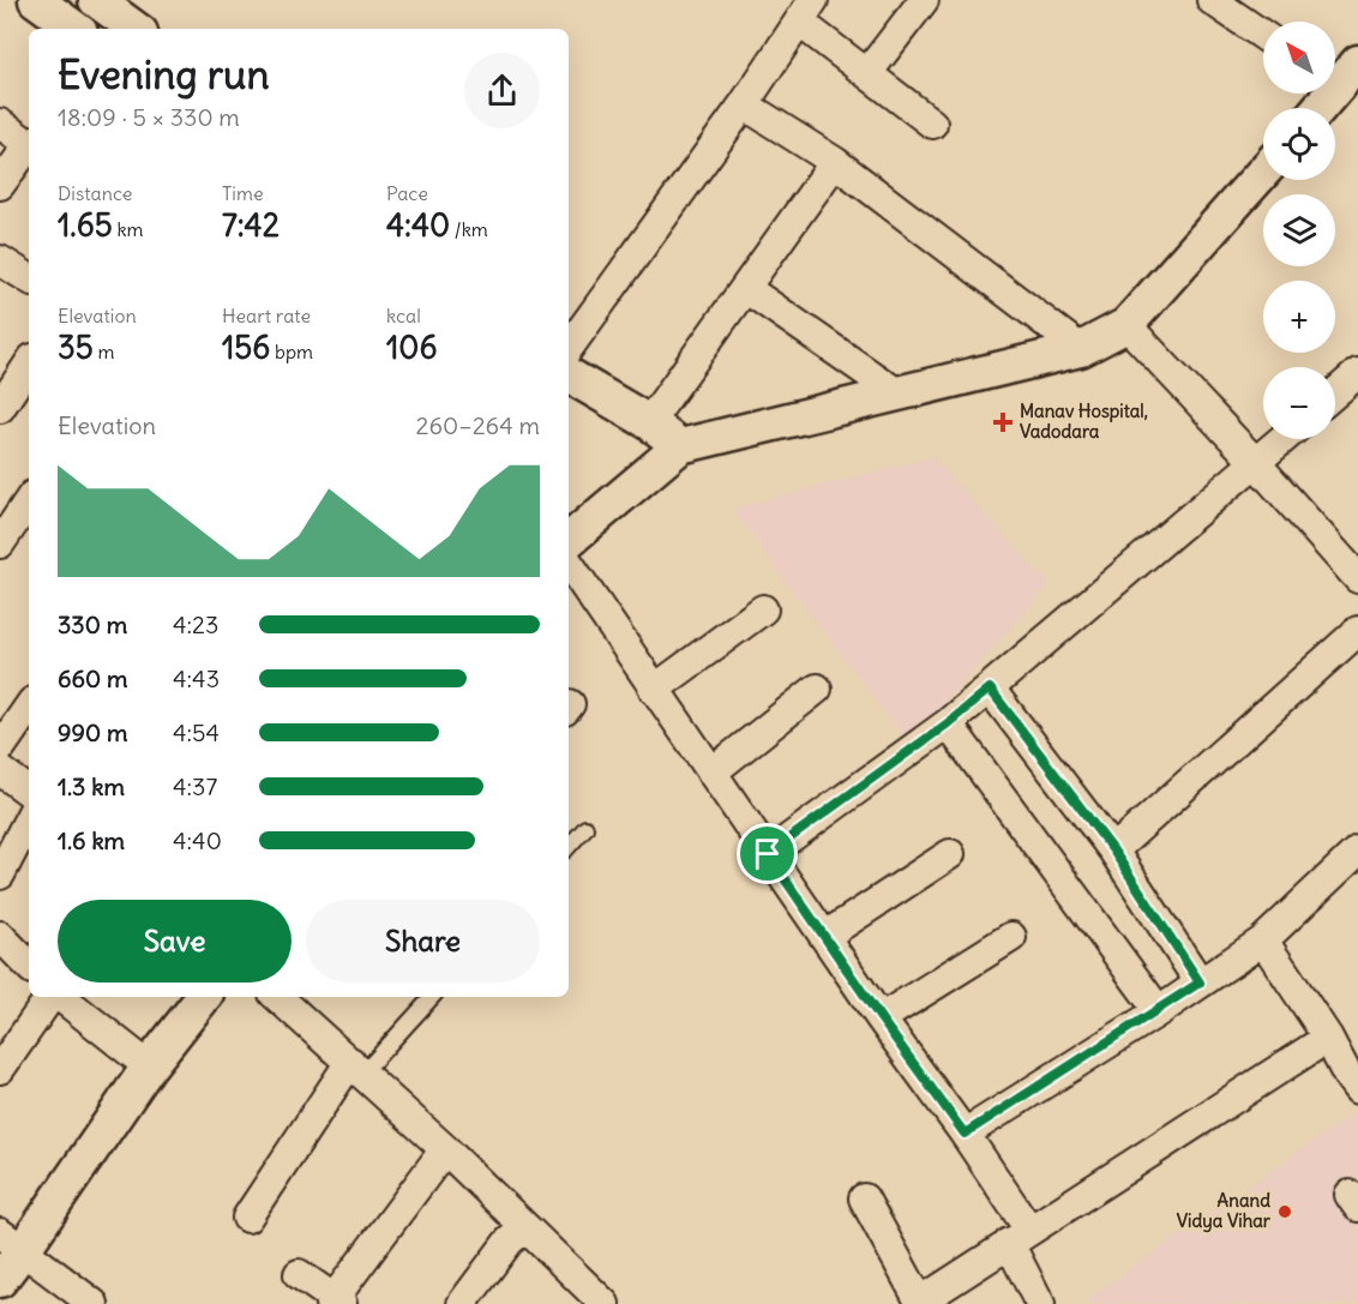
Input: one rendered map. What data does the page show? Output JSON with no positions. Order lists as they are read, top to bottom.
{
  "places": {
    "health": ["Manav Hospital, Vadodara"],
    "other": ["Anand Vidya Vihar"]
  },
  "north": "top left",
  "page": {
    "map_buttons": ["+", "−"],
    "heading": ["Evening run", "18:09 · 5 × 330 m"],
    "stats": [
      ["Distance", "1.65 km"],
      ["Time", "7:42"],
      ["Pace", "4:40 /km"],
      ["Elevation", "35 m"],
      ["Heart rate", "156 bpm"],
      ["kcal", "106"]
    ],
    "chart": ["Elevation", "260–264 m"],
    "list": [
      {
        "name": "330 m",
        "note": "4:23"
      },
      {
        "name": "660 m",
        "note": "4:43"
      },
      {
        "name": "990 m",
        "note": "4:54"
      },
      {
        "name": "1.3 km",
        "note": "4:37"
      },
      {
        "name": "1.6 km",
        "note": "4:40"
      }
    ],
    "buttons": ["Save", "Share"]
  }
}
